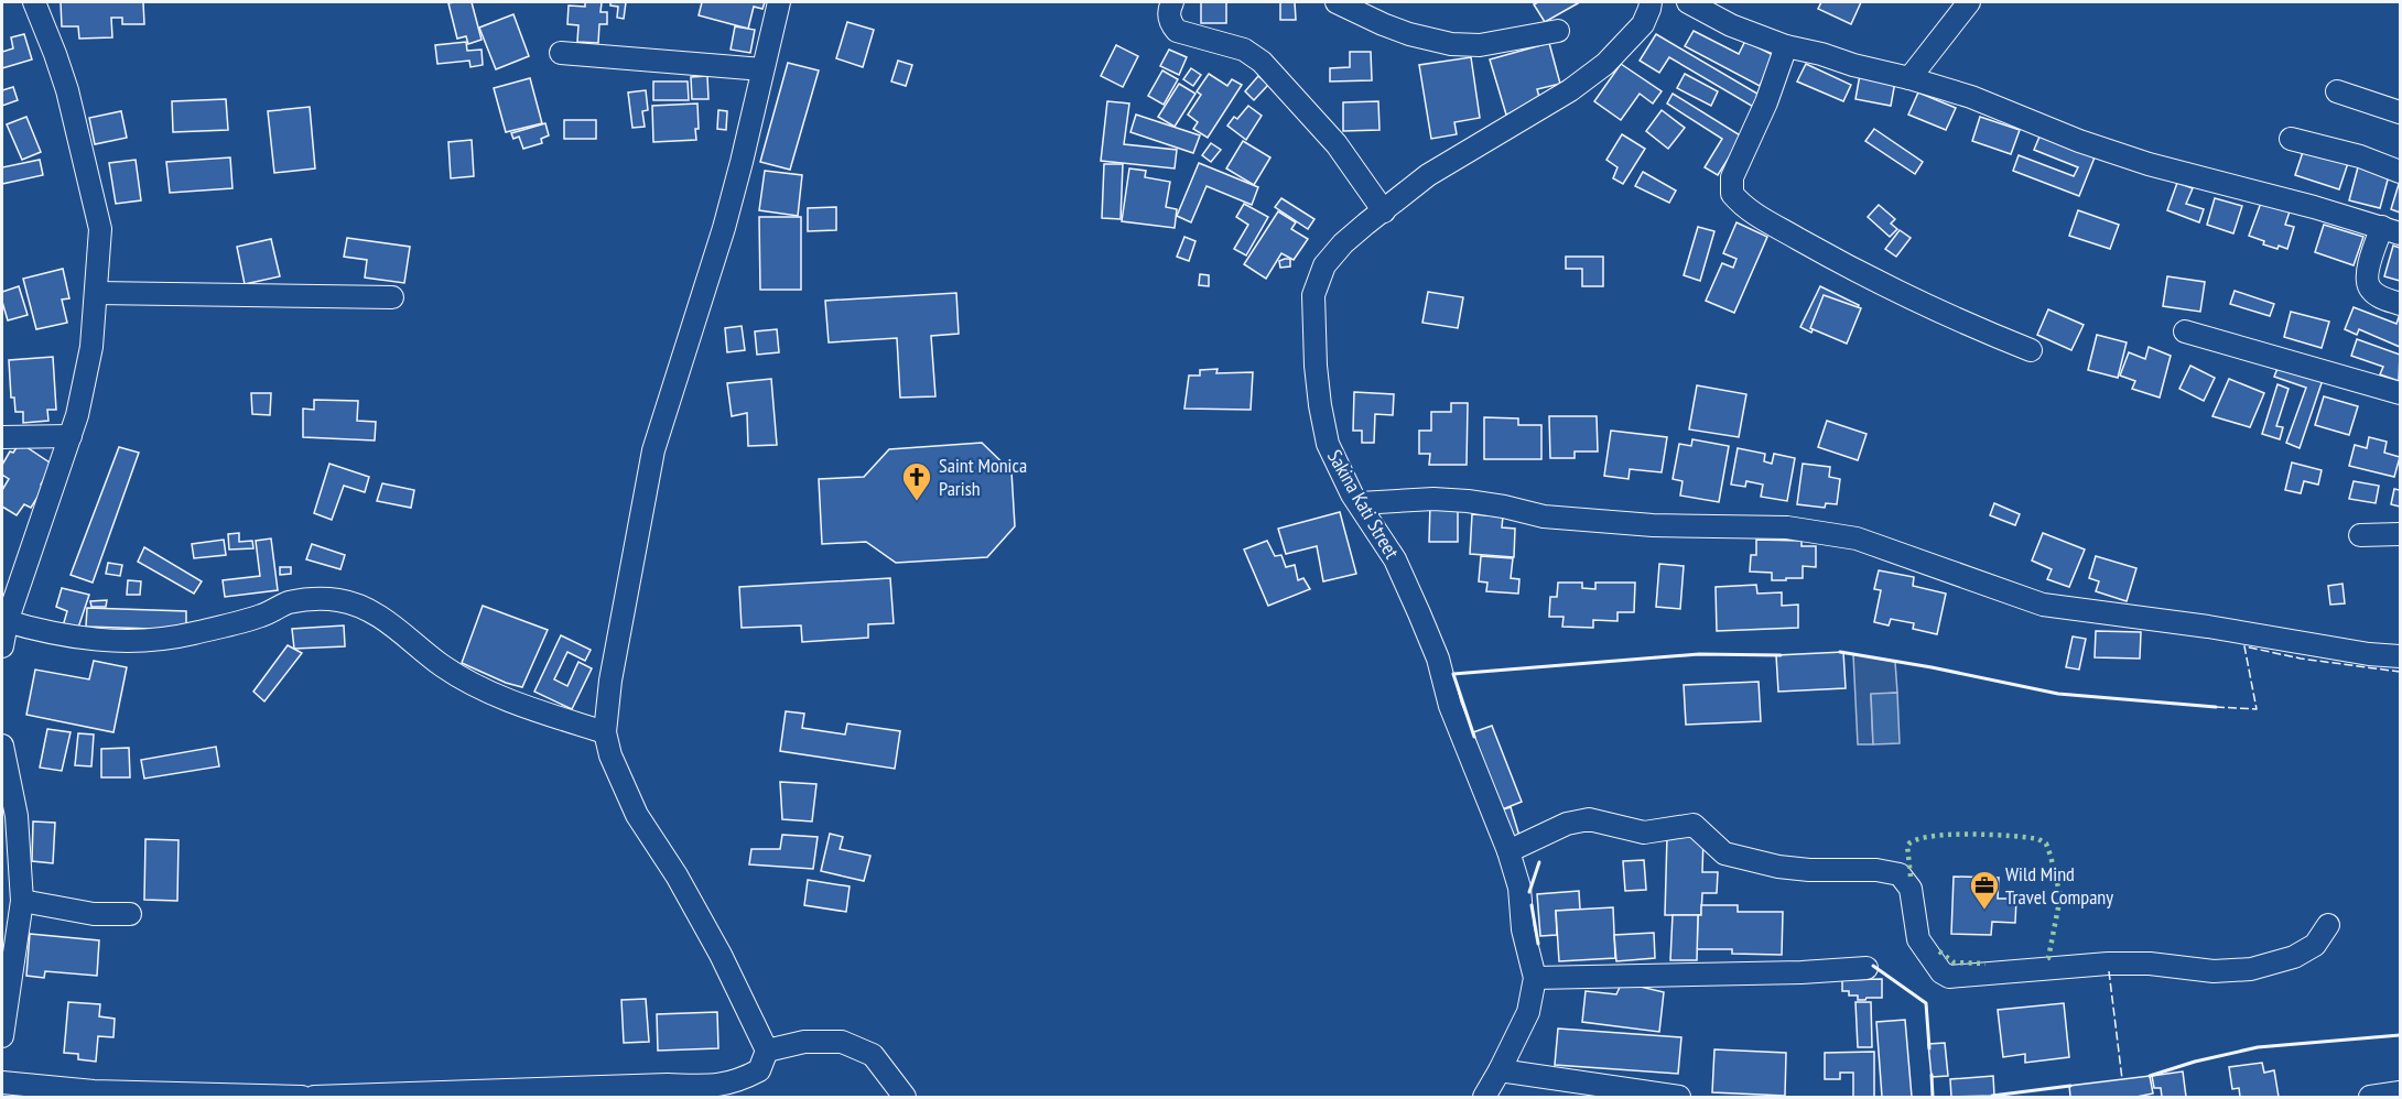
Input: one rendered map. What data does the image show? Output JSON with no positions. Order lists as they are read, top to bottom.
{
  "streets": {
    "street": ["Sakina Kati Street"]
  },
  "places": {
    "church": ["Saint Monica Parish"],
    "office": ["Wild Mind Travel Company"]
  }
}
